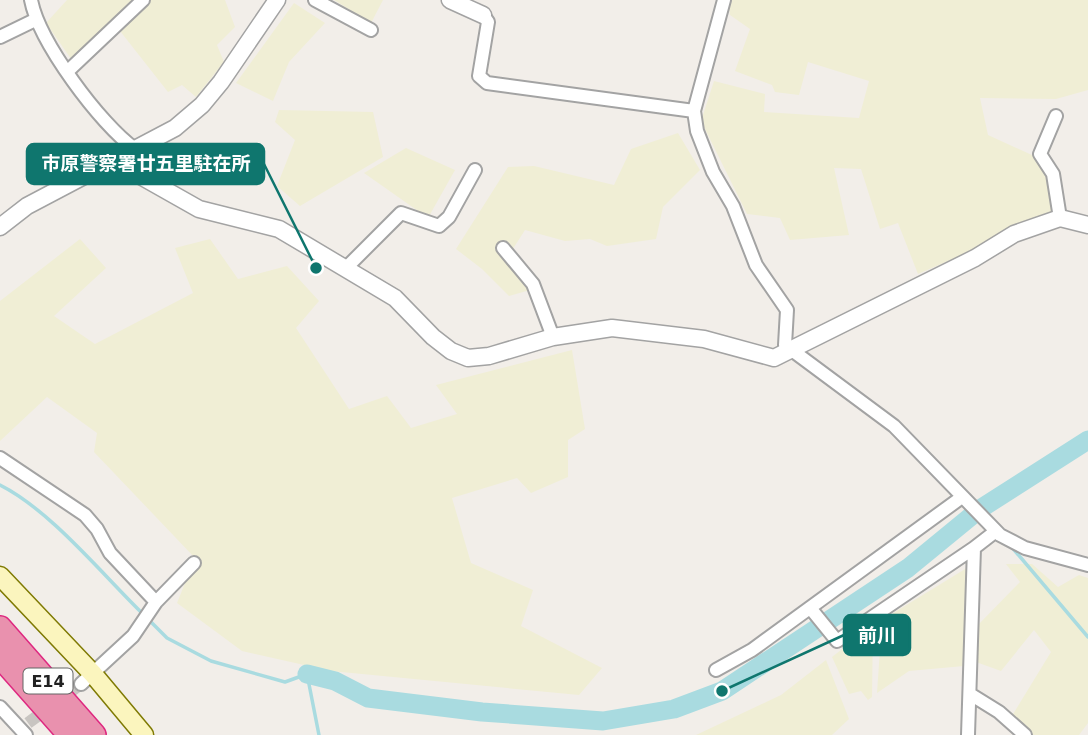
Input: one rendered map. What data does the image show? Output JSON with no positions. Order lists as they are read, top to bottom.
{
  "streets": {
    "highway": ["E14"]
  },
  "places": ["市原警察署廿五里駐在所", "前川"]
}
